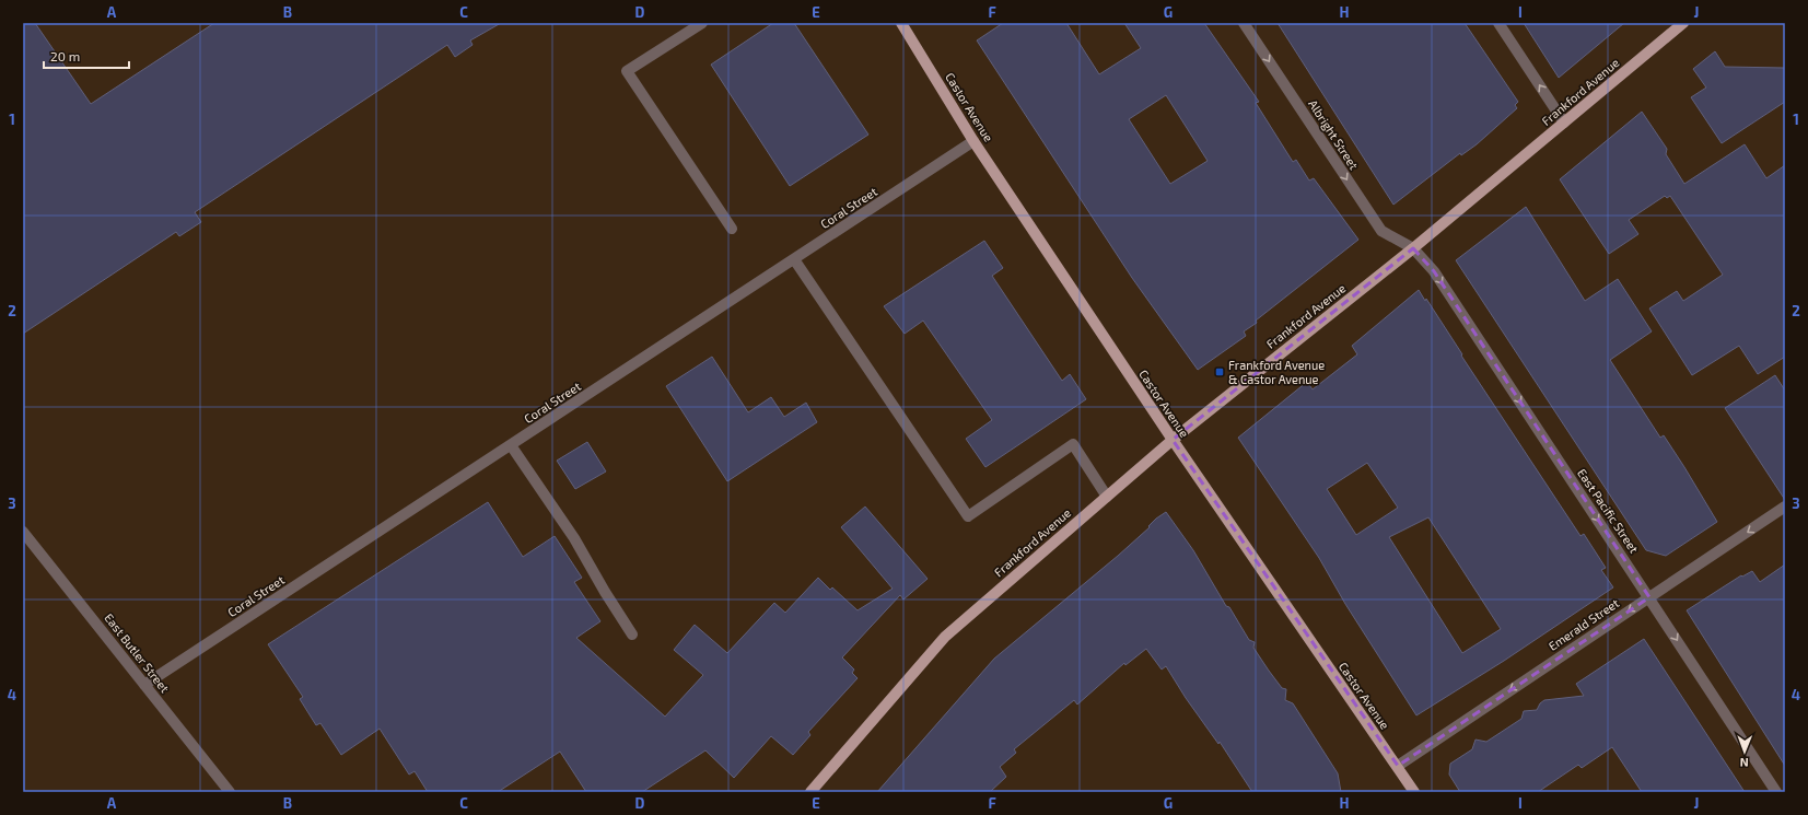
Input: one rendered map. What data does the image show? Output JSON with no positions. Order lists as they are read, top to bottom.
{
  "streets": {
    "main road": ["Frankford Avenue", "Castor Avenue"],
    "street": [
      "Albright Street",
      "Coral Street",
      "East Pacific Street",
      "Emerald Street",
      "East Butler Street"
    ]
  },
  "crossings": [
    ["Frankford Avenue", "Castor Avenue"],
    ["Frankford Avenue", "Albright Street"],
    ["Frankford Avenue", "East Pacific Street"],
    ["Castor Avenue", "Coral Street"],
    ["Castor Avenue", "Emerald Street"],
    ["Albright Street", "East Pacific Street"],
    ["Coral Street", "East Butler Street"],
    ["East Pacific Street", "Emerald Street"]
  ],
  "one_way": ["Albright Street", "East Pacific Street", "Emerald Street"],
  "places": {
    "transit": ["Frankford Avenue & Castor Avenue"]
  },
  "scale_bar": "20 m",
  "north": "bottom",
  "grid": {
    "columns": [
      "A",
      "B",
      "C",
      "D",
      "E",
      "F",
      "G",
      "H",
      "I",
      "J"
    ],
    "rows": [
      "1",
      "2",
      "3",
      "4"
    ]
  }
}
